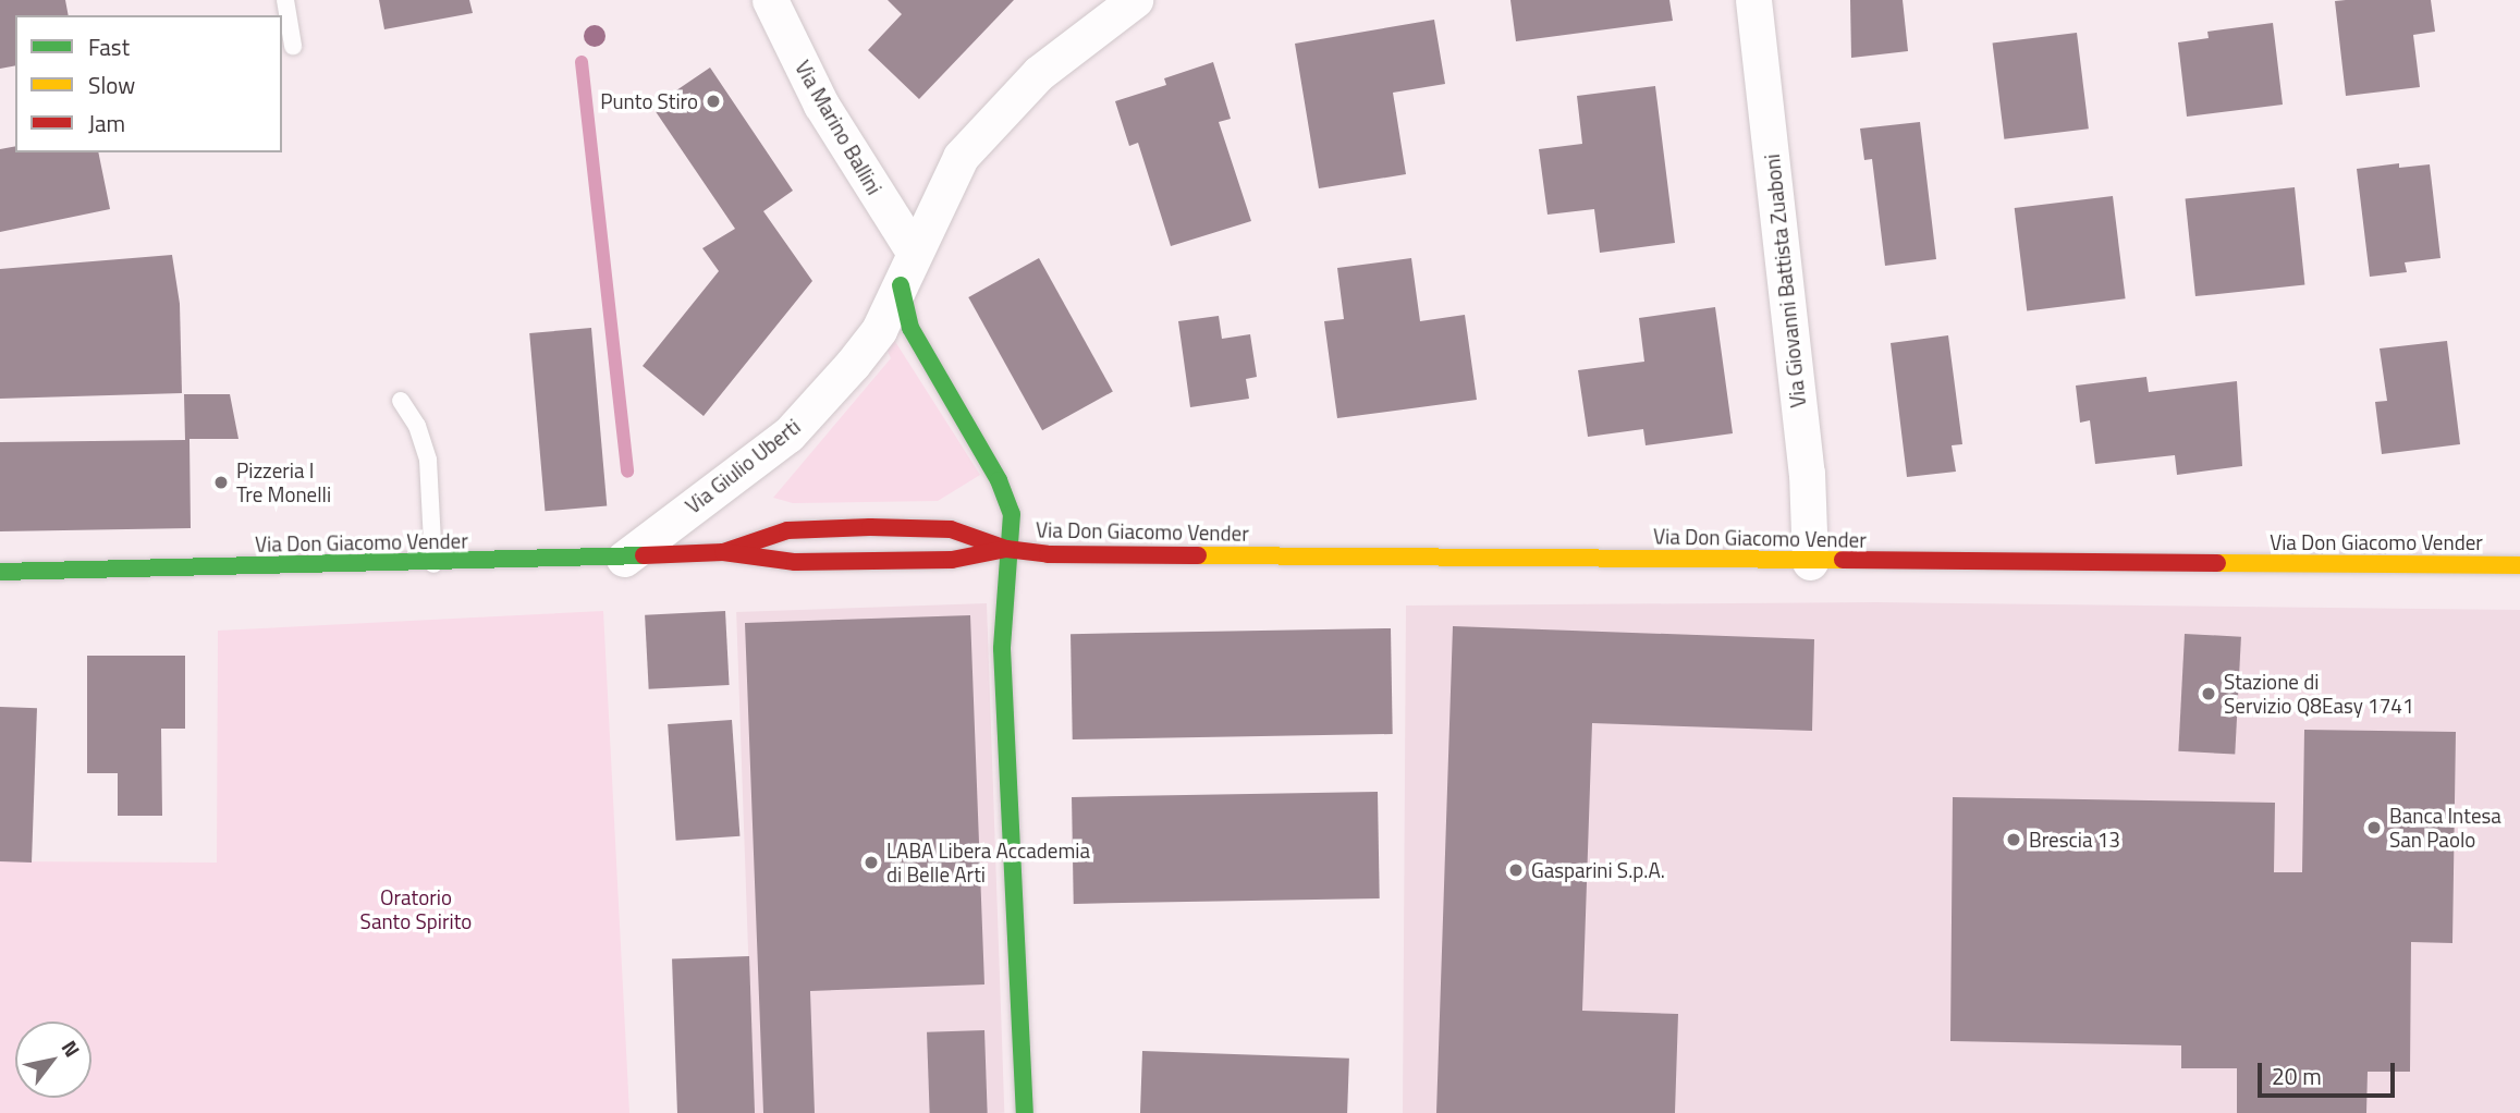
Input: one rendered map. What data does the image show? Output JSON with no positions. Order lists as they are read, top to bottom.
{
  "streets": {
    "street": [
      "Via Marino Ballini",
      "Via Giovanni Battista Zuaboni",
      "Via Giulio Uberti",
      "Via Don Giacomo Vender"
    ]
  },
  "crossings": [
    ["Via Marino Ballini", "Via Giulio Uberti"],
    ["Via Giovanni Battista Zuaboni", "Via Don Giacomo Vender"],
    ["Via Giulio Uberti", "Via Don Giacomo Vender"]
  ],
  "parks": ["Oratorio Santo Spirito"],
  "places": [
    "Punto Stiro",
    "Pizzeria I Tre Monelli",
    "Stazione di Servizio Q8Easy 1741",
    "Banca Intesa San Paolo",
    "Brescia 13",
    "LABA Libera Accademia di Belle Arti",
    "Gasparini S.p.A."
  ],
  "legend": ["Fast", "Slow", "Jam"],
  "scale_bar": "20 m",
  "north": "top right"
}
